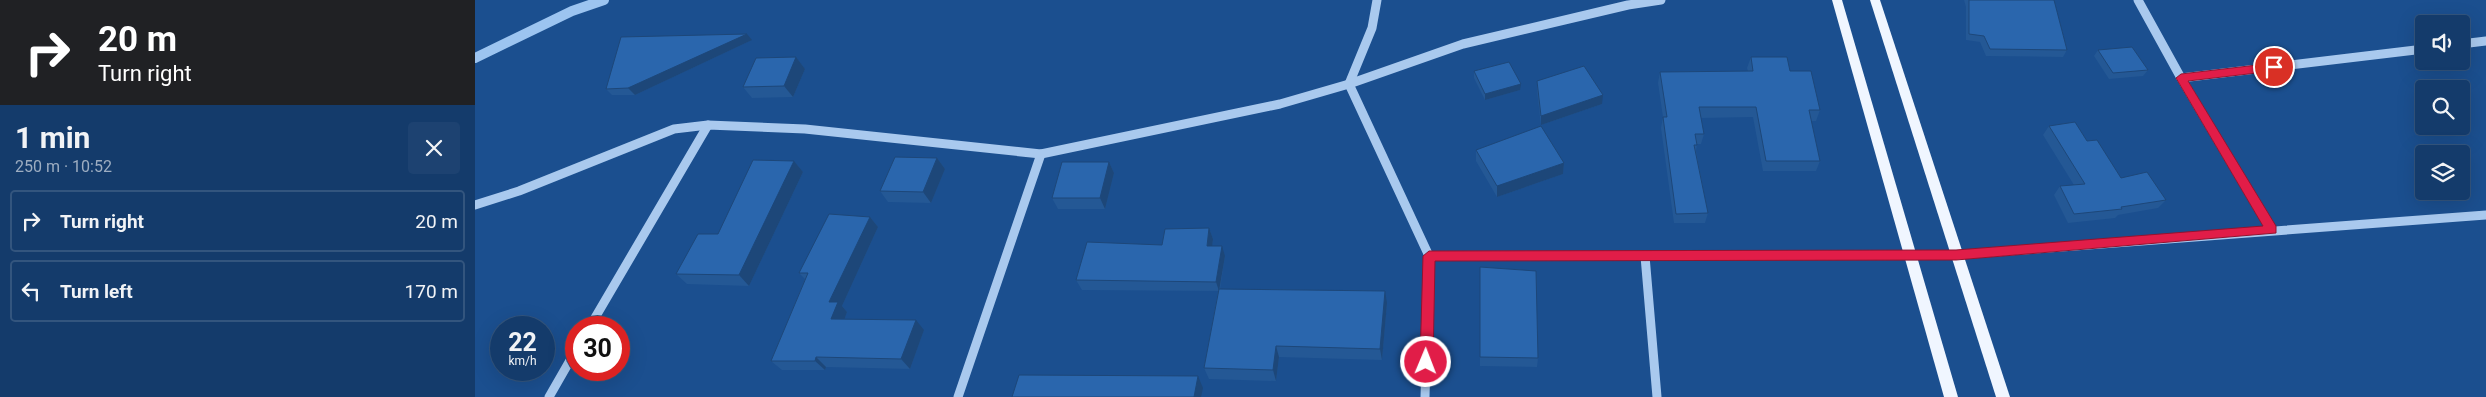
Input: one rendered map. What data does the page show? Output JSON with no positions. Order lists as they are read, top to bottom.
{
  "page": {
    "turn": ["20 m", "Turn right"],
    "heading": ["1 min", "250 m · 10:52"],
    "list": [
      {
        "name": "Turn right",
        "value": "20 m"
      },
      {
        "name": "Turn left",
        "value": "170 m"
      }
    ],
    "speed": "22 km/h",
    "limit": "30"
  }
}
